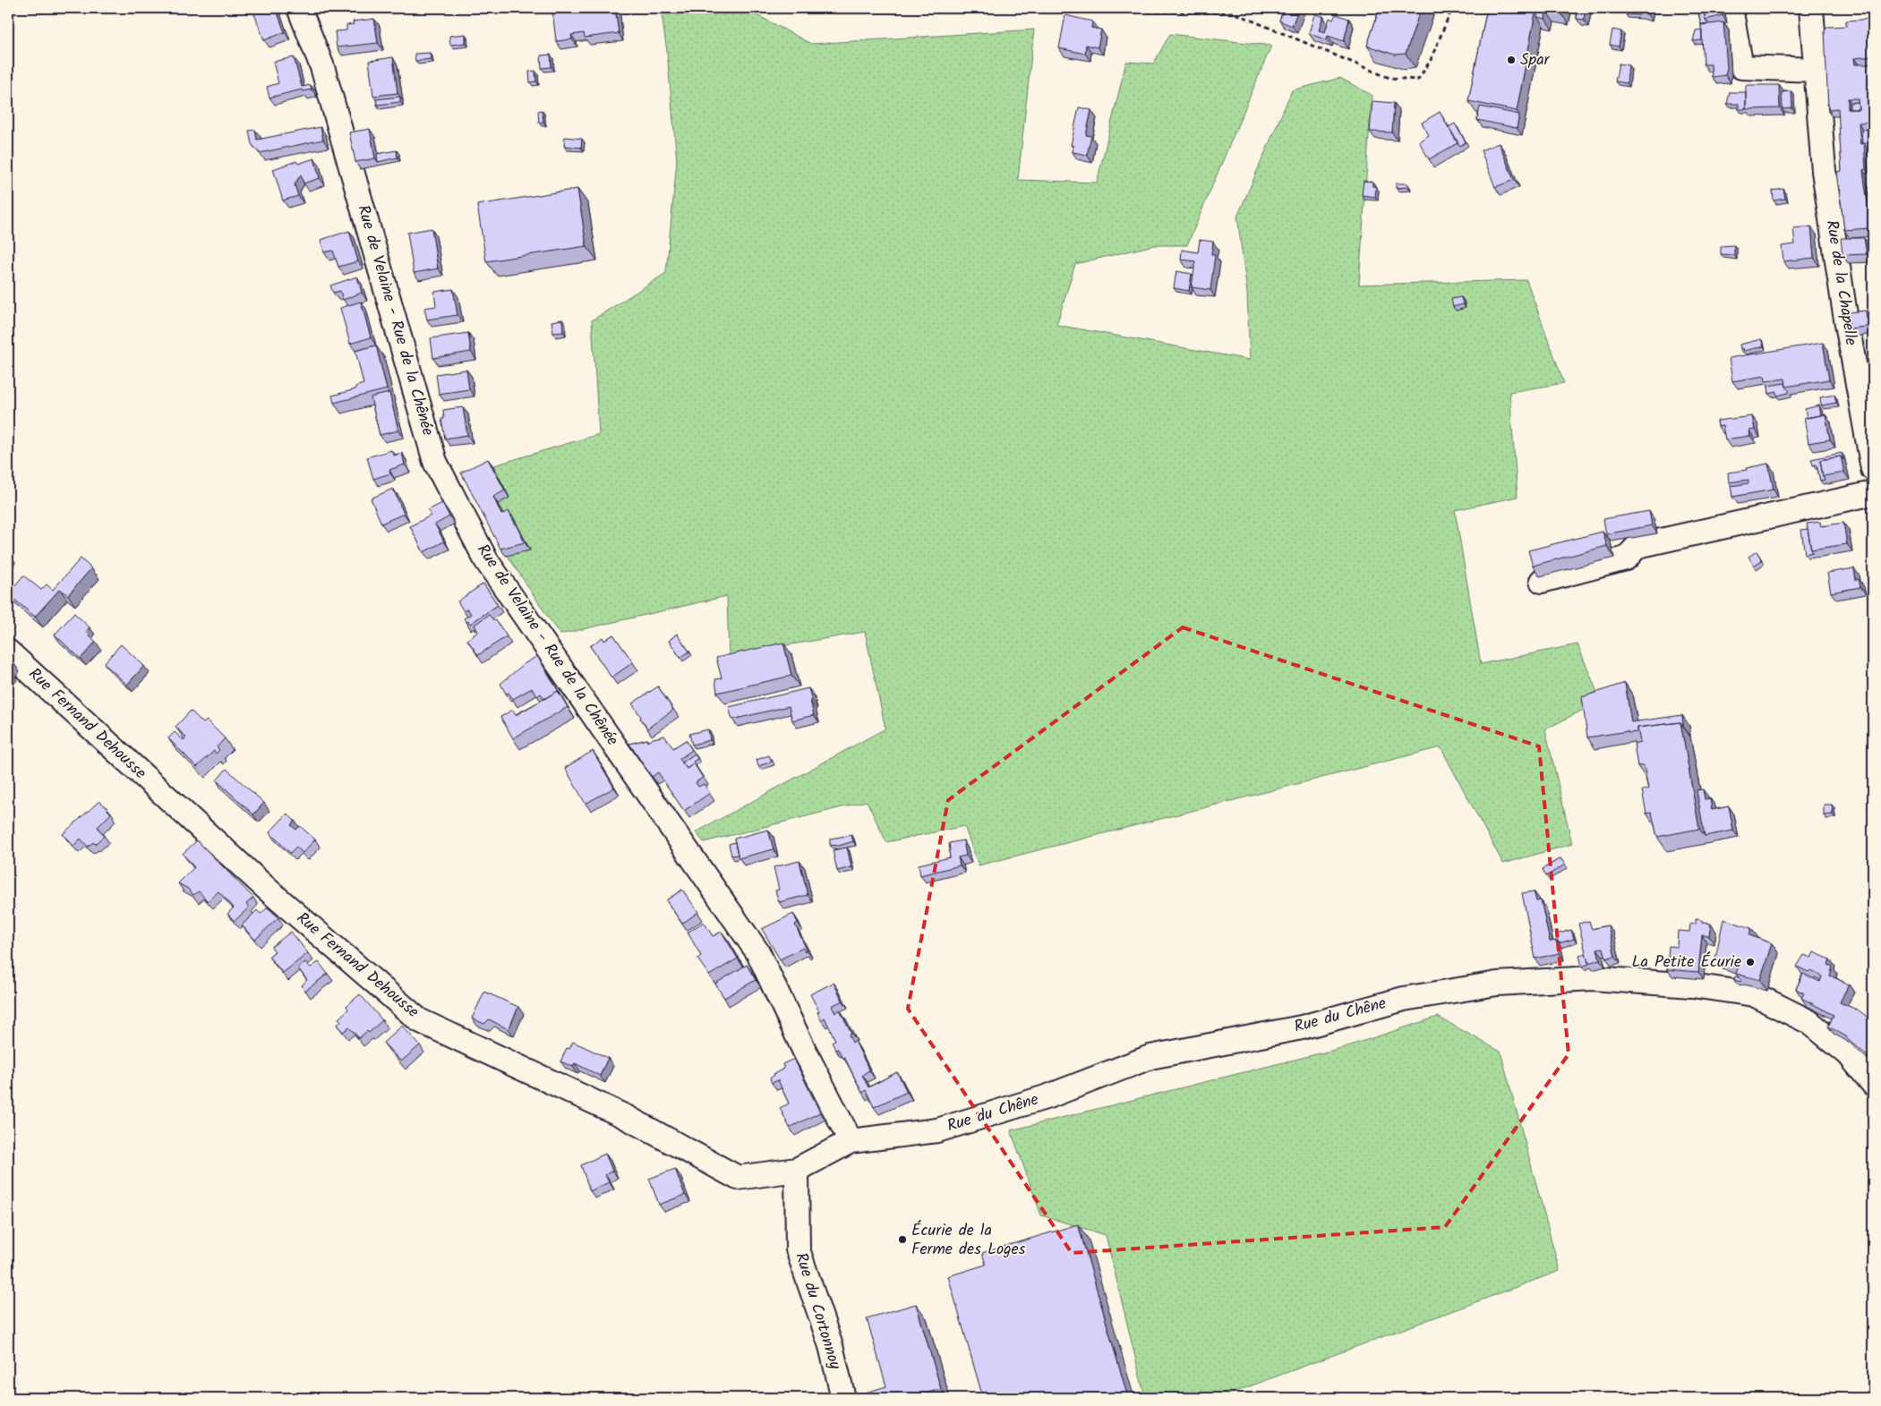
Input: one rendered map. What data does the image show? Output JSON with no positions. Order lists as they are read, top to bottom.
{
  "streets": {
    "street": [
      "Rue de la Chapelle",
      "Rue de Velaine - Rue de la Chênée",
      "Rue Fernand Dehousse",
      "Rue du Chêne",
      "Rue du Cortonnoy"
    ]
  },
  "crossings": [
    ["Rue de Velaine - Rue de la Chênée", "Rue du Chêne"],
    ["Rue Fernand Dehousse", "Rue du Chêne"],
    ["Rue Fernand Dehousse", "Rue du Cortonnoy"],
    ["Rue du Chêne", "Rue du Cortonnoy"]
  ],
  "places": ["Spar", "La Petite Écurie", "Écurie de la Ferme des Loges"]
}
